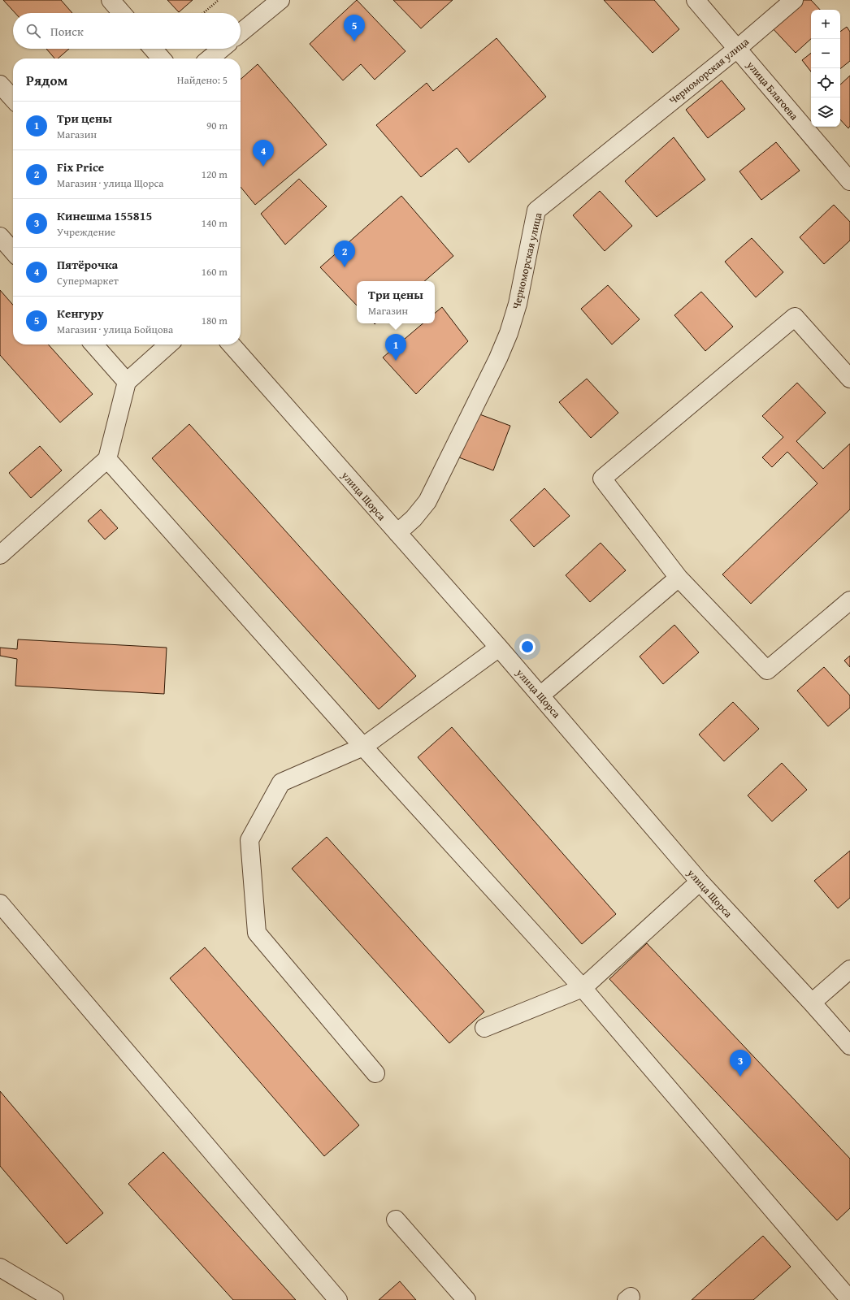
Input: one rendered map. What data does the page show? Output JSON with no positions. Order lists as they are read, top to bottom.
{
  "streets": {
    "street": ["Черноморская улица", "улица Благоева", "улица Щорса"]
  },
  "crossings": [
    ["Черноморская улица", "улица Благоева"],
    ["Черноморская улица", "улица Щорса"]
  ],
  "page": {
    "map_buttons": ["+", "−"],
    "search": "Поиск",
    "pins": [
      "5",
      "4",
      "2",
      "1",
      "3"
    ],
    "heading": ["Рядом", "Найдено: 5"],
    "list": [
      {
        "mark": "1",
        "name": "Три цены",
        "note": "Магазин",
        "value": "90 m"
      },
      {
        "mark": "2",
        "name": "Fix Price",
        "note": "Магазин · улица Щорса",
        "value": "120 m"
      },
      {
        "mark": "3",
        "name": "Кинешма 155815",
        "note": "Учреждение",
        "value": "140 m"
      },
      {
        "mark": "4",
        "name": "Пятёрочка",
        "note": "Супермаркет",
        "value": "160 m"
      },
      {
        "mark": "5",
        "name": "Кенгуру",
        "note": "Магазин · улица Бойцова",
        "value": "180 m"
      }
    ],
    "popup": ["Три цены", "Магазин"]
  }
}
